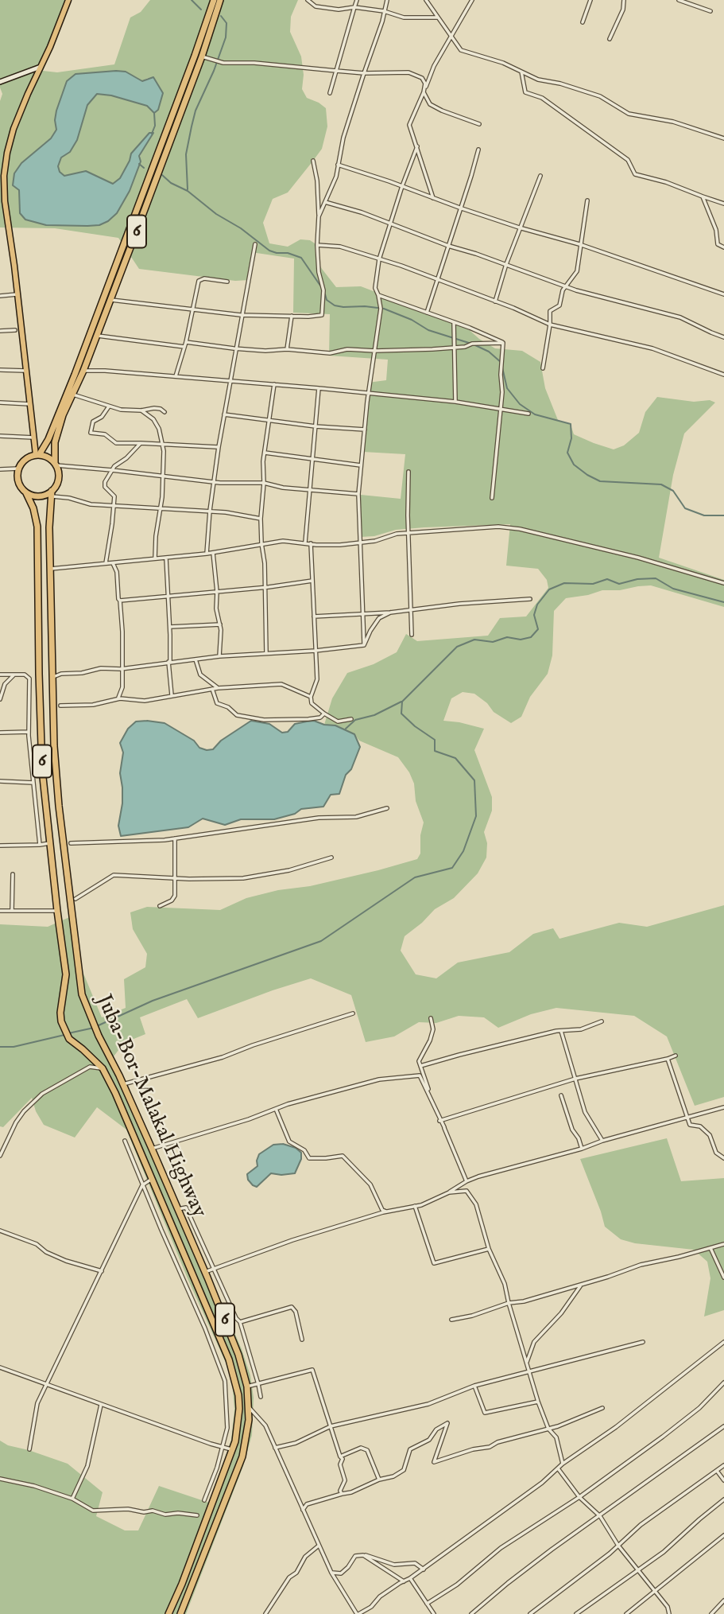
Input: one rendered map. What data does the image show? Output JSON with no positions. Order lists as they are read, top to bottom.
{
  "streets": {
    "highway": ["6", "Juba-Bor-Malakal Highway"]
  },
  "crossings": [
    ["6", "Juba-Bor-Malakal Highway"]
  ]
}
